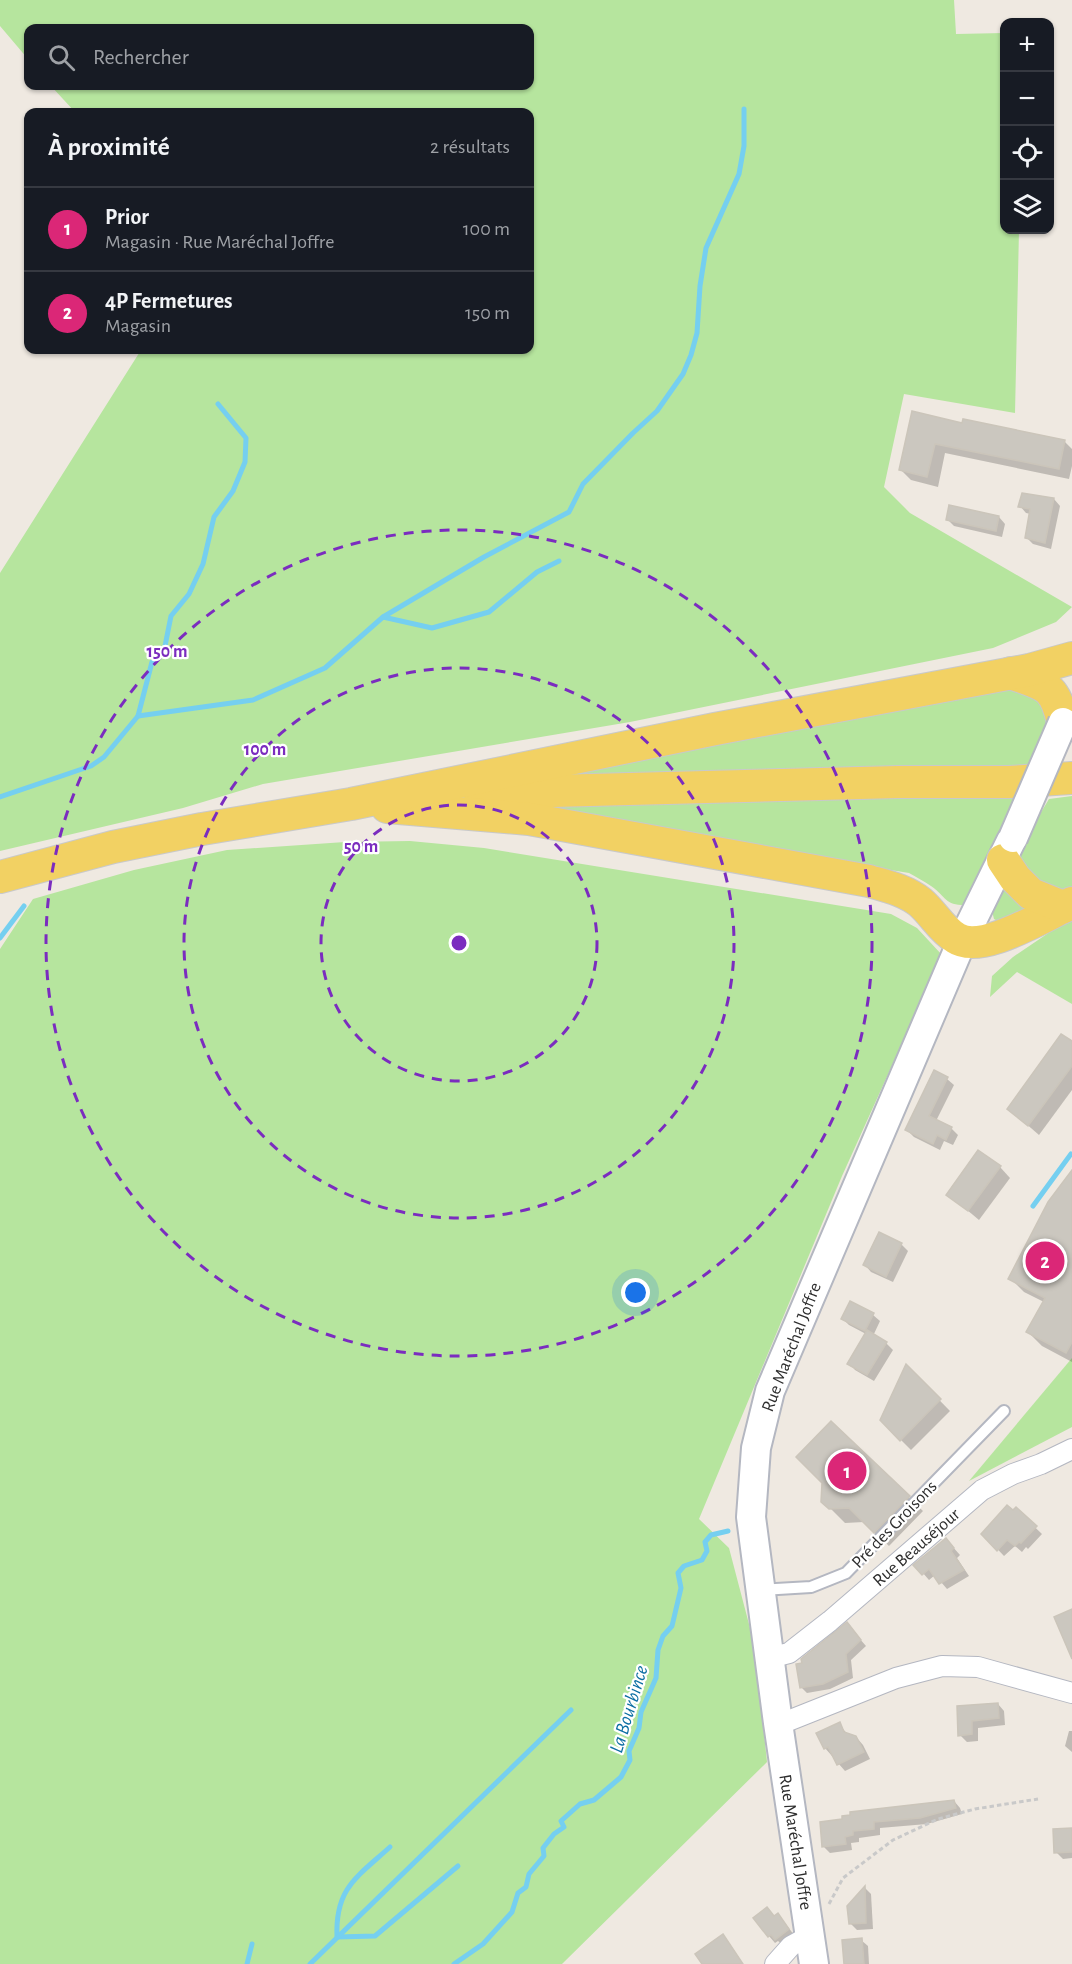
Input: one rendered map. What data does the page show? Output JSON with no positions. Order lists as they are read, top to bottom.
{
  "streets": {
    "main road": ["Rue Maréchal Joffre"],
    "street": ["Rue Beauséjour"],
    "lane": ["Pré des Groisons"]
  },
  "crossings": [
    ["Rue Maréchal Joffre", "Pré des Groisons"],
    ["Rue Maréchal Joffre", "Rue Beauséjour"]
  ],
  "water": ["La Bourbince"],
  "page": {
    "map_buttons": ["+", "−"],
    "search": "Rechercher",
    "heading": ["À proximité", "2 résultats"],
    "list": [
      {
        "mark": "1",
        "name": "Prior",
        "note": "Magasin · Rue Maréchal Joffre",
        "value": "100 m"
      },
      {
        "mark": "2",
        "name": "4P Fermetures",
        "note": "Magasin",
        "value": "150 m"
      }
    ],
    "pins": ["2", "1"]
  },
  "rings": ["150 m", "100 m", "50 m"]
}
